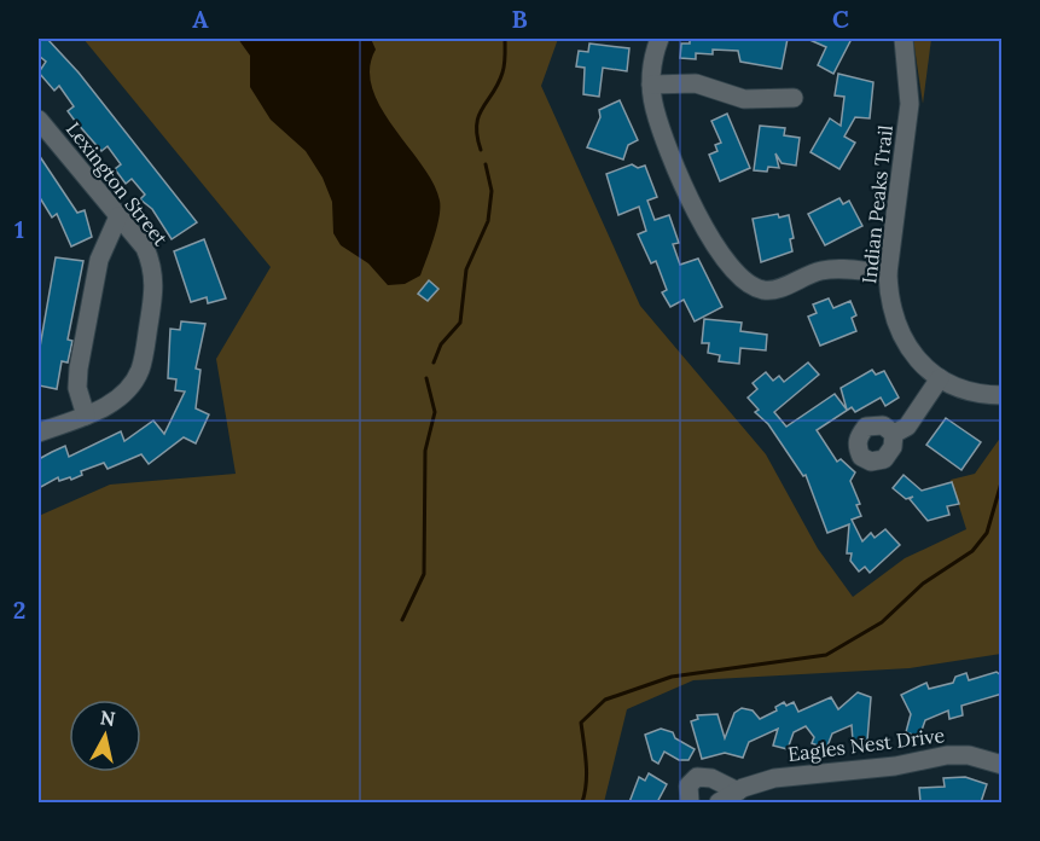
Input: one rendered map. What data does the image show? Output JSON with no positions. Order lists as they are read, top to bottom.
{
  "streets": {
    "street": ["Lexington Street", "Indian Peaks Trail", "Eagles Nest Drive"]
  },
  "north": "top",
  "grid": {
    "columns": ["A", "B", "C"],
    "rows": ["1", "2"]
  }
}
